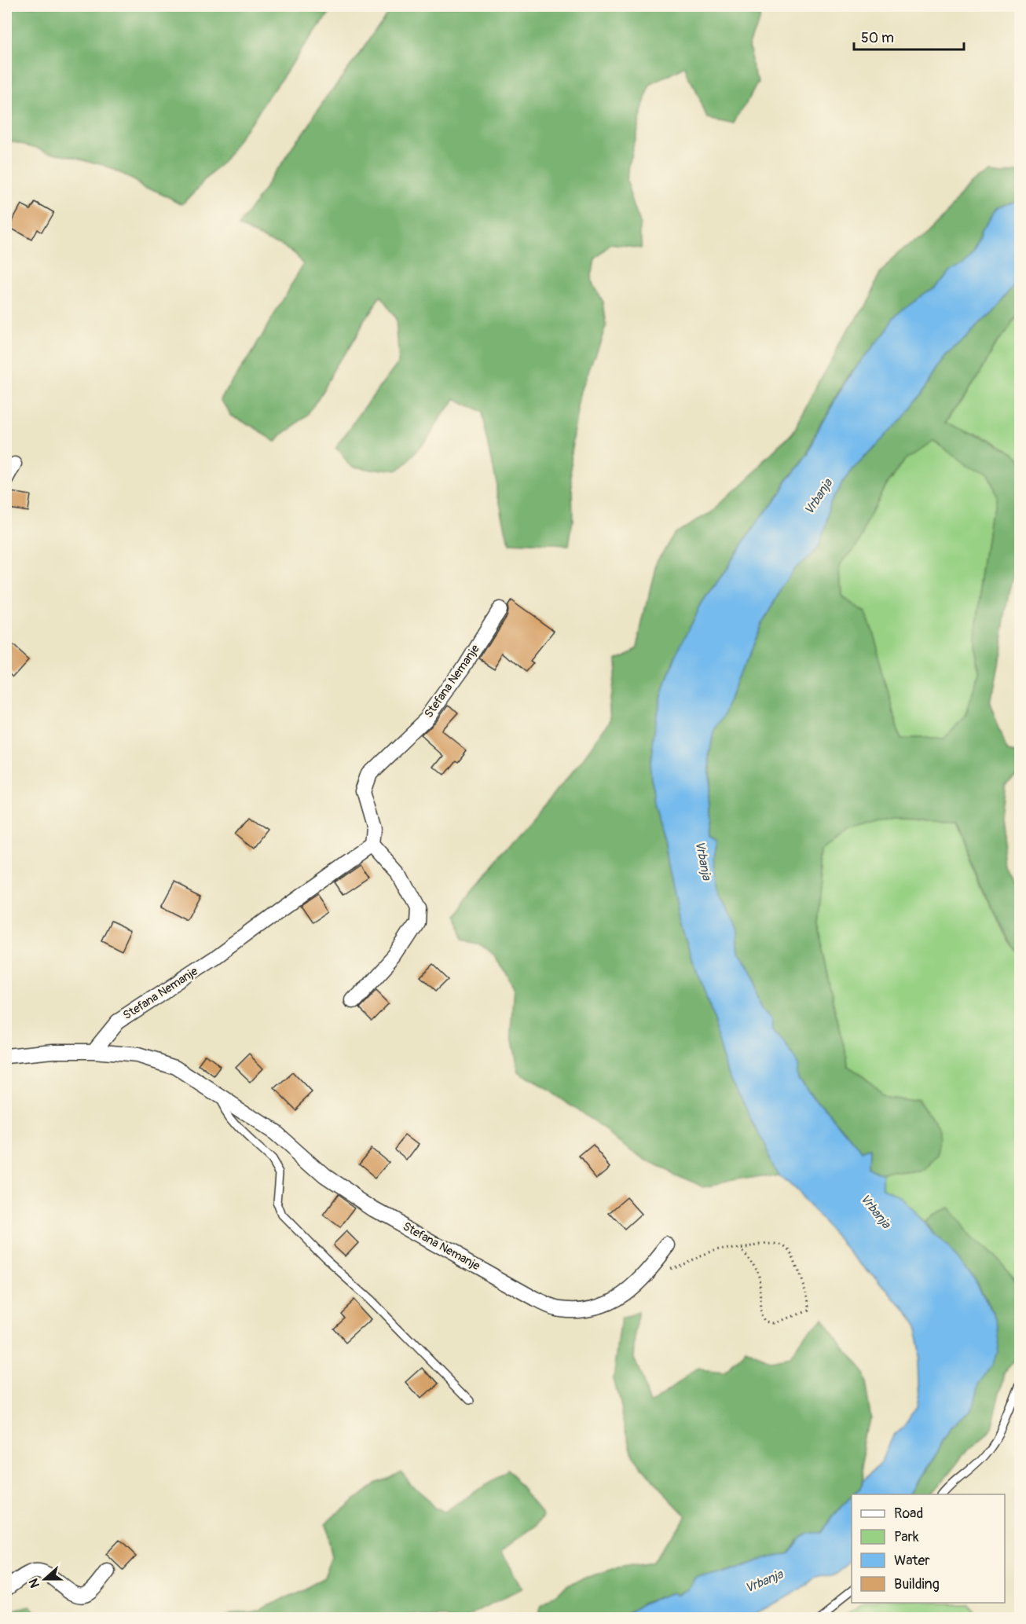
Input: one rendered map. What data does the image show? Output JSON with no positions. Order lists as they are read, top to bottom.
{
  "streets": {
    "street": ["Stefana Nemanje"]
  },
  "water": ["Vrbanja"],
  "legend": [
    "Road",
    "Park",
    "Water",
    "Building"
  ],
  "scale_bar": "50 m",
  "north": "left"
}
